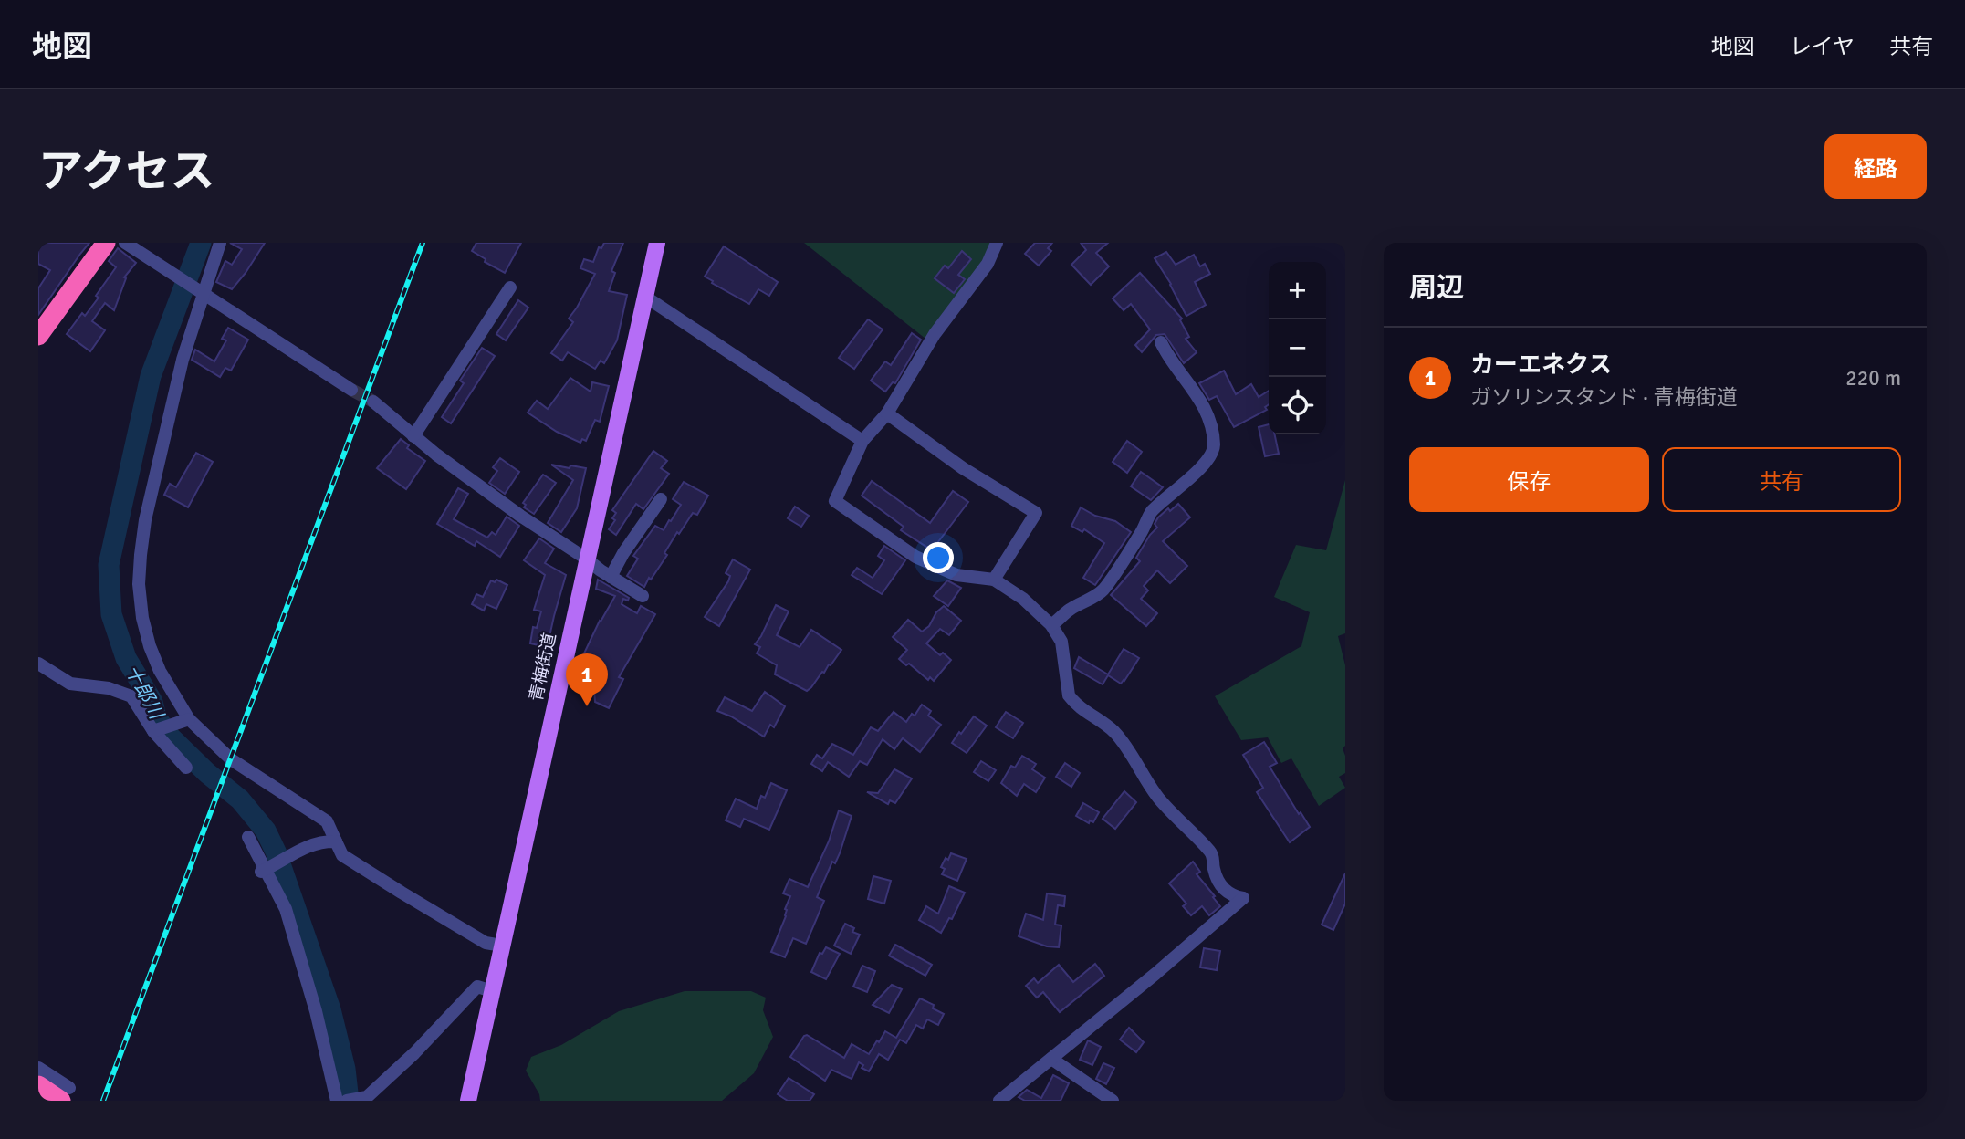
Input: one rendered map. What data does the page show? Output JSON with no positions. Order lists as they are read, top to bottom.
{
  "streets": {
    "main road": ["青梅街道"]
  },
  "water": ["十郎川"],
  "page": {
    "header": "地図",
    "nav": ["地図", "レイヤ", "共有"],
    "title": "アクセス",
    "buttons": [
      "経路",
      ["保存", "共有"]
    ],
    "heading": "周辺",
    "map_buttons": ["+", "−"],
    "list": [
      {
        "mark": "1",
        "name": "カーエネクス",
        "note": "ガソリンスタンド · 青梅街道",
        "value": "220 m"
      }
    ],
    "pins": "1"
  }
}
